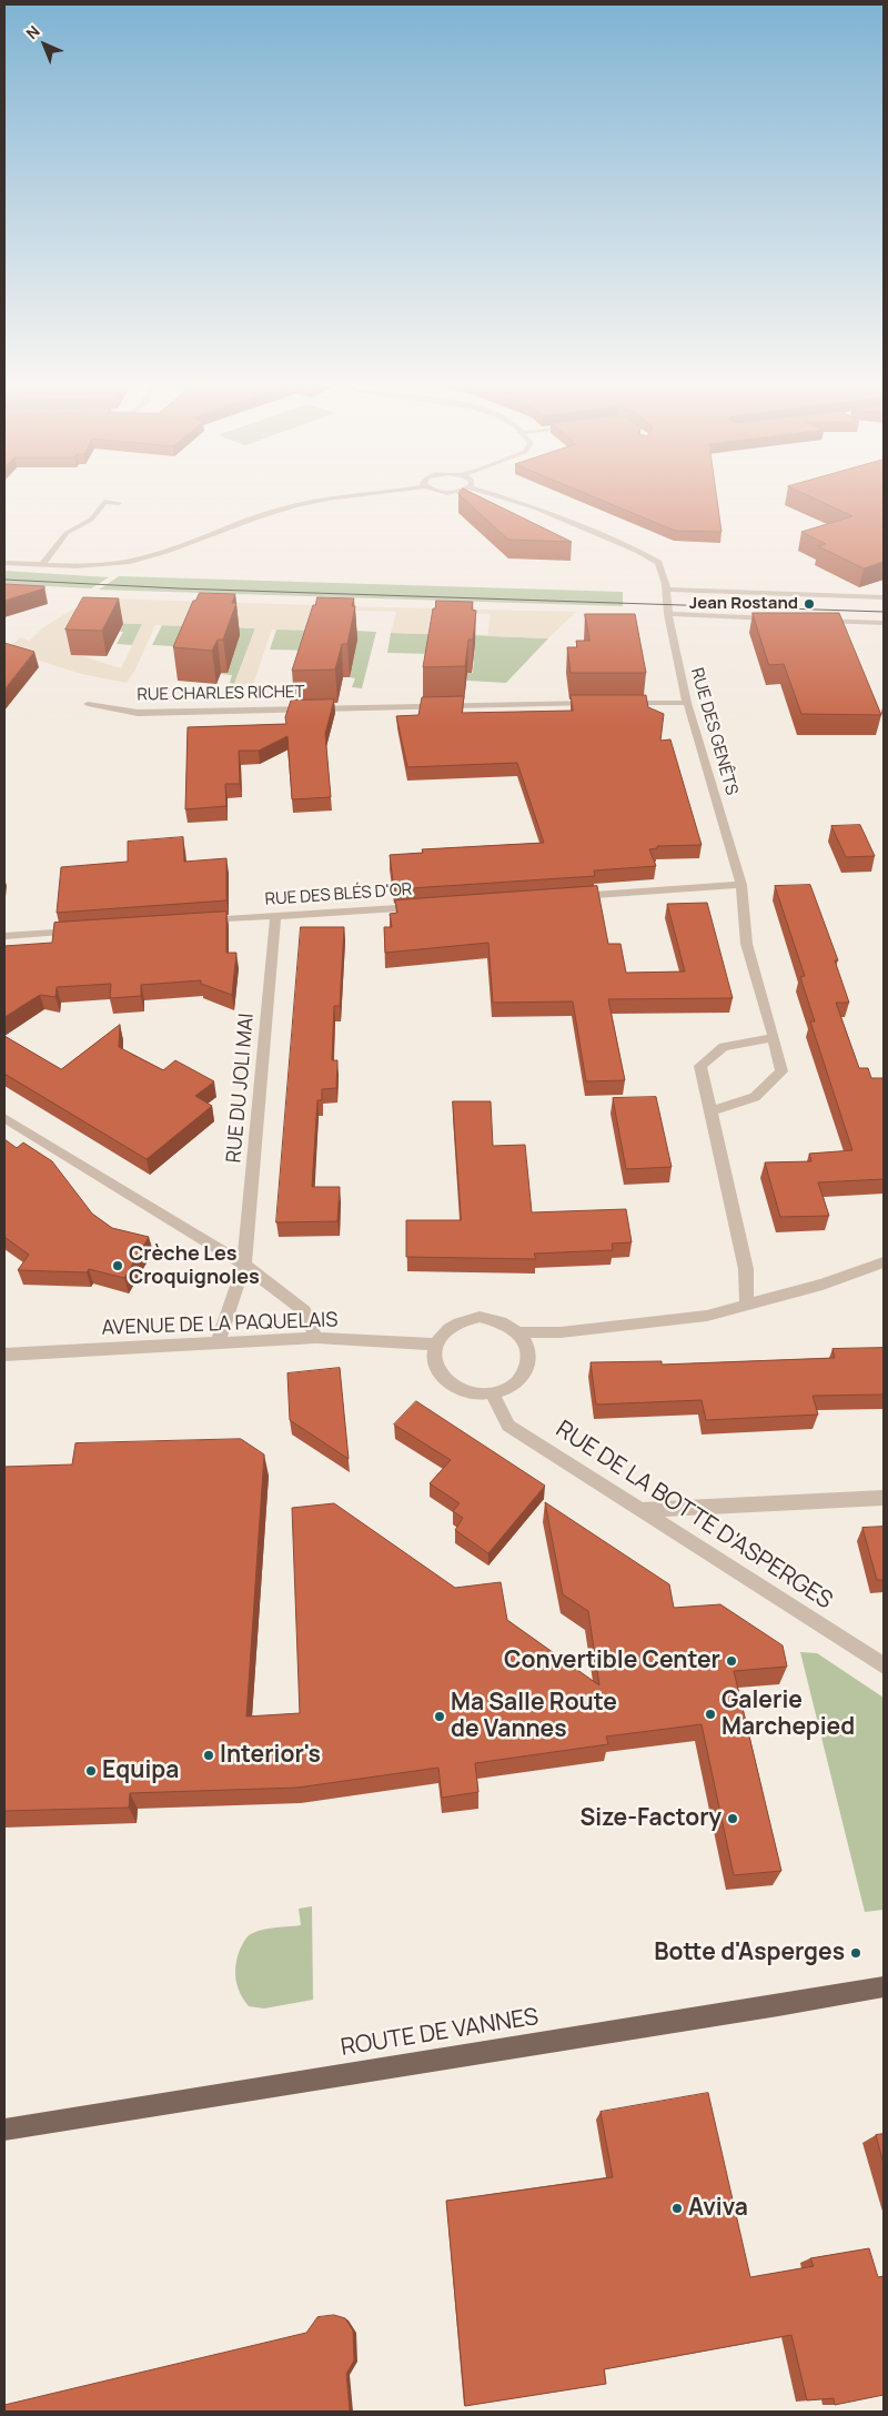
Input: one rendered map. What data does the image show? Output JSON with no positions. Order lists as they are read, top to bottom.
{
  "streets": {
    "main road": ["ROUTE DE VANNES"],
    "street": [
      "RUE CHARLES RICHET",
      "RUE DES GENÊTS",
      "RUE DES BLÉS D'OR",
      "RUE DU JOLI MAI",
      "AVENUE DE LA PAQUELAIS",
      "RUE DE LA BOTTE D'ASPERGES"
    ]
  },
  "crossings": [
    ["RUE DES BLÉS D'OR", "RUE DU JOLI MAI"],
    ["AVENUE DE LA PAQUELAIS", "RUE DE LA BOTTE D'ASPERGES"]
  ],
  "places": [
    "Jean Rostand",
    "Crèche Les Croquignoles",
    "Convertible Center",
    "Galerie Marchepied",
    "Ma Salle Route de Vannes",
    "Interior's",
    "Equipa",
    "Size-Factory",
    "Botte d'Asperges",
    "Aviva"
  ],
  "north": "top left"
}
